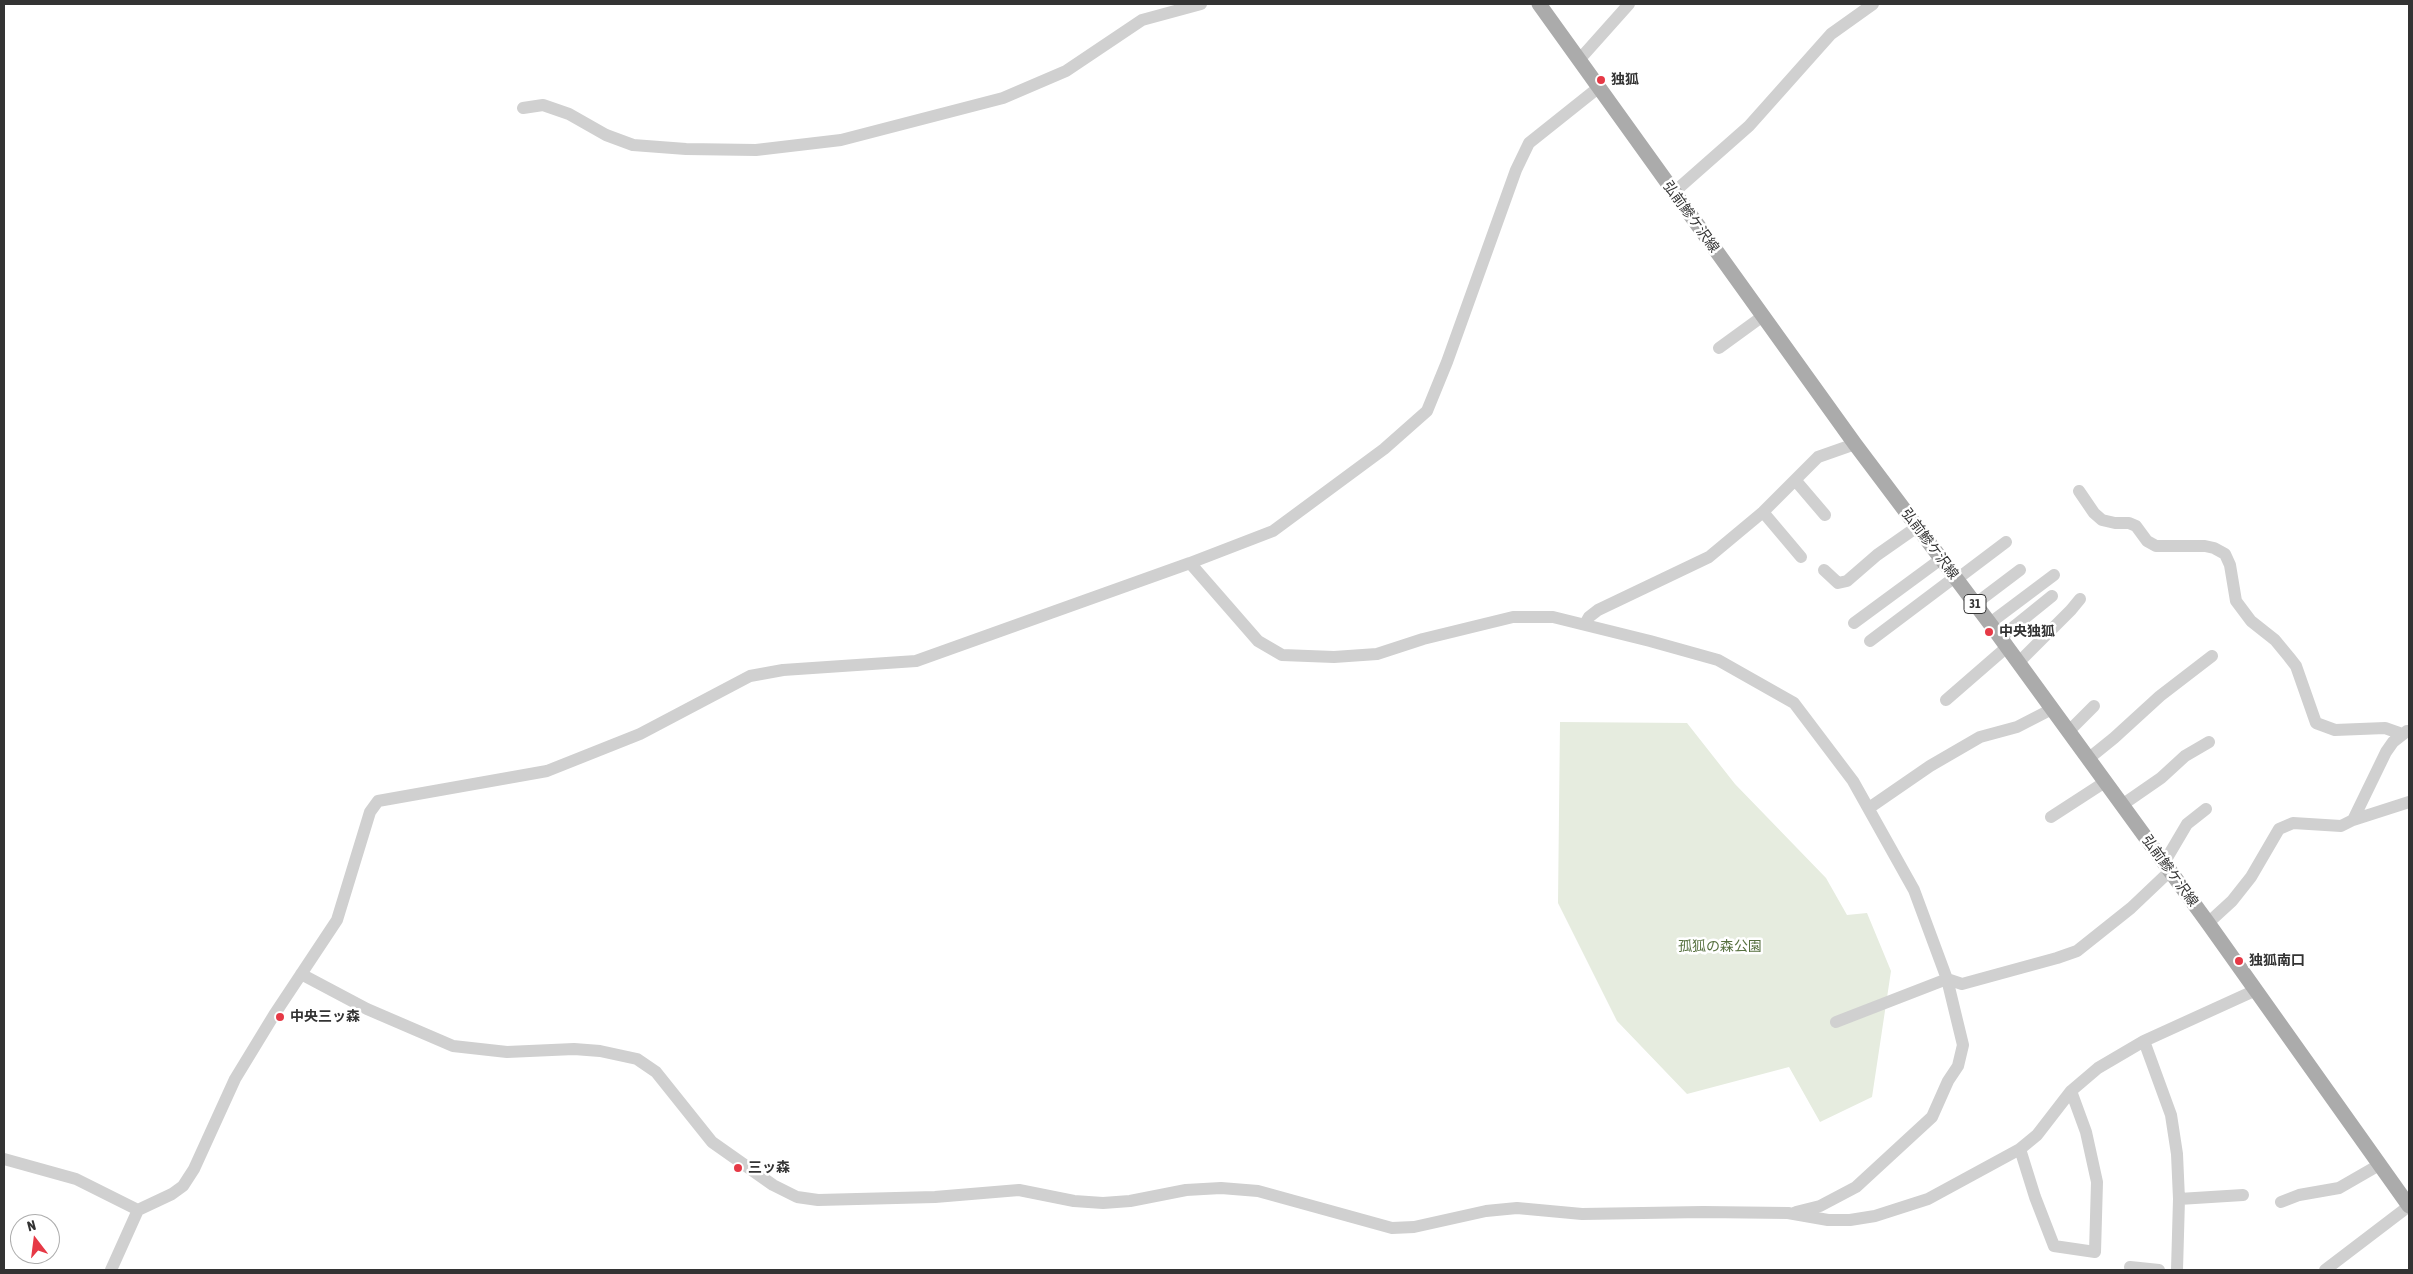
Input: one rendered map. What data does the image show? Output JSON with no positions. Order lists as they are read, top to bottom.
{
  "streets": {
    "main road": ["弘前鰺ケ沢線", "31"]
  },
  "parks": ["孤狐の森公園"],
  "places": [
    "独狐",
    "中央独狐",
    "独狐南口",
    "中央三ッ森",
    "三ッ森"
  ],
  "north": "top"
}
